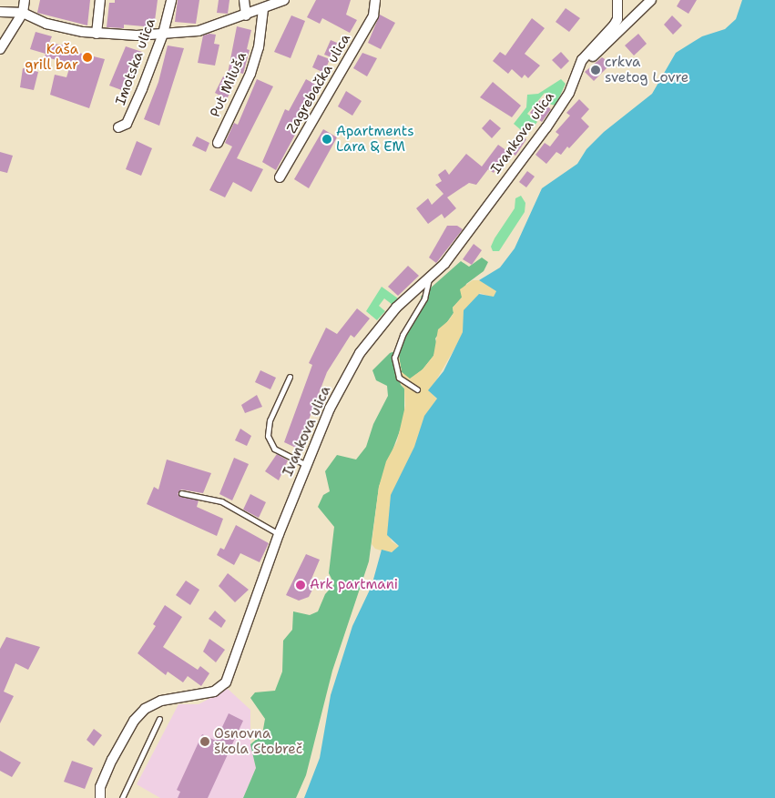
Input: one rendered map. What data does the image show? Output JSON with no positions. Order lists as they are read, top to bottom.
{
  "streets": {
    "street": [
      "Imotska ulica",
      "Zagrebačka ulica",
      "Put Miluša",
      "Ivankova ulica"
    ]
  },
  "places": [
    "Kaša grill bar",
    "crkva svetog Lovre",
    "Apartments Lara & EM",
    "Ark partmani",
    "Osnovna škola Stobreč"
  ]
}
